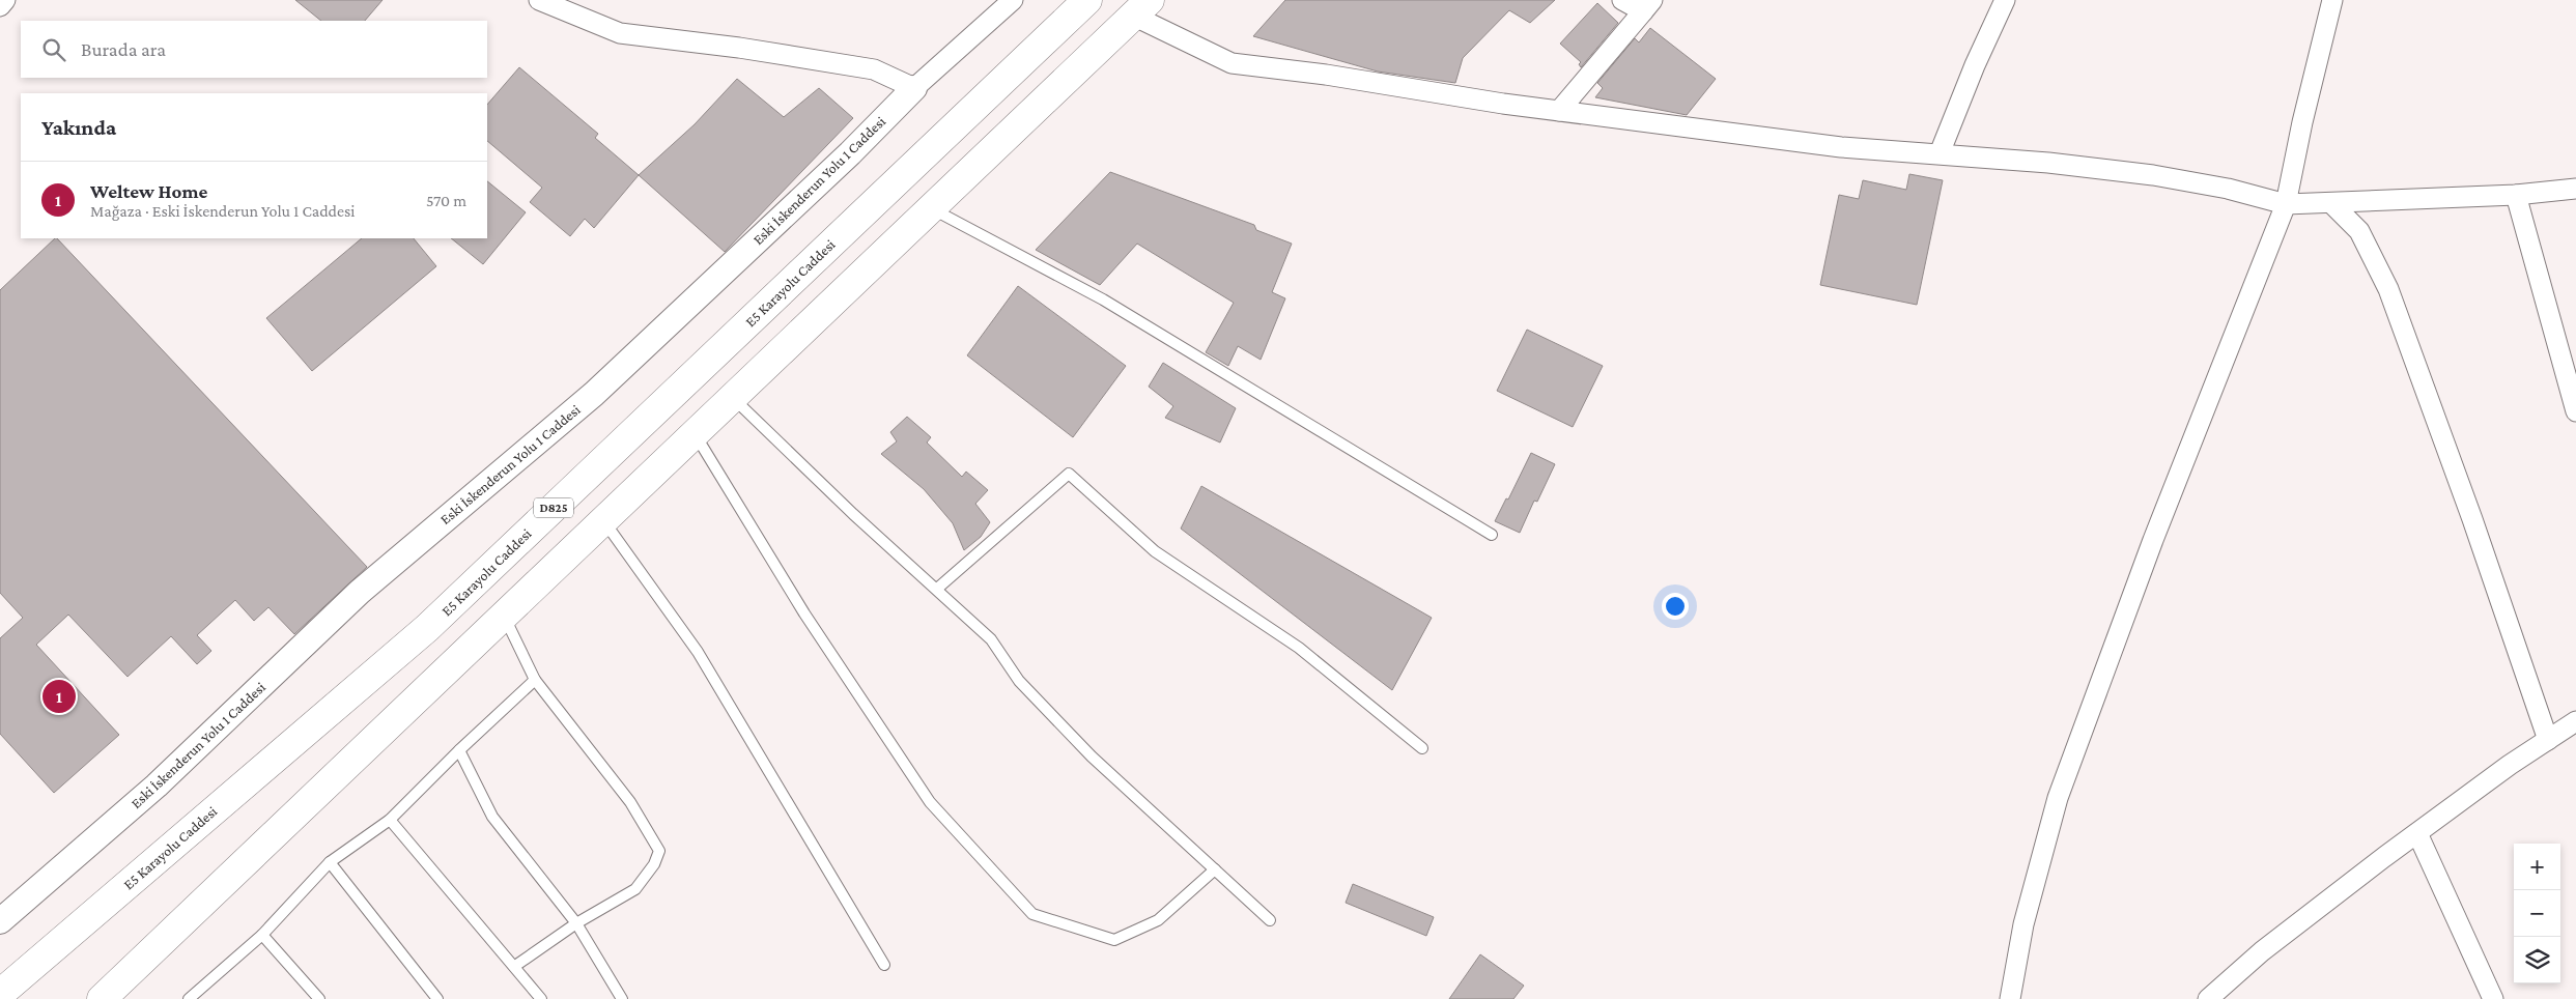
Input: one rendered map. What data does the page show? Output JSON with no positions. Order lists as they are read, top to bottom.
{
  "streets": {
    "highway": ["E5 Karayolu Caddesi", "D825"],
    "street": ["Eski İskenderun Yolu 1 Caddesi"]
  },
  "page": {
    "search": "Burada ara",
    "heading": "Yakında",
    "list": [
      {
        "mark": "1",
        "name": "Weltew Home",
        "note": "Mağaza · Eski İskenderun Yolu 1 Caddesi",
        "value": "570 m"
      }
    ],
    "pins": "1",
    "map_buttons": ["+", "−"]
  }
}
